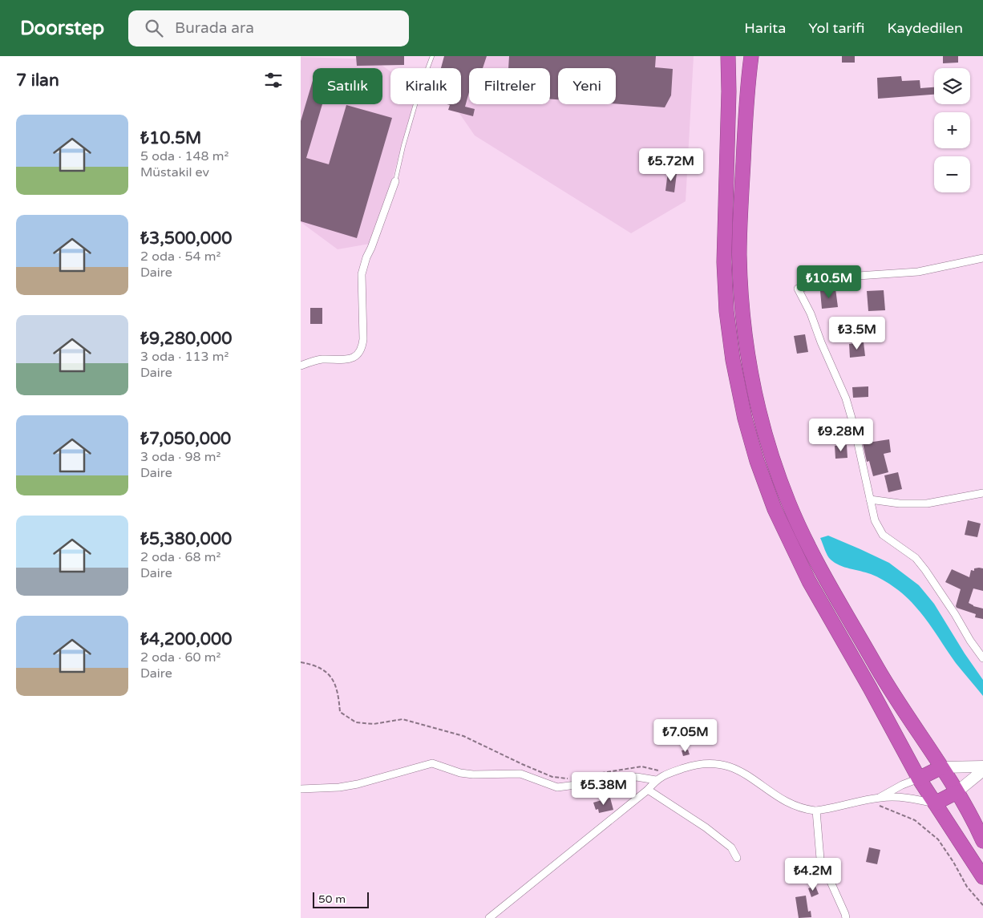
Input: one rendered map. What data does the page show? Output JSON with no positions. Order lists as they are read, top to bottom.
{
  "scale_bar": "50 m",
  "page": {
    "header": "Doorstep",
    "search": "Burada ara",
    "nav": ["Harita", "Yol tarifi", "Kaydedilen"],
    "heading": "7 ilan",
    "map_buttons": ["+", "−"],
    "chip": [
      "Satılık",
      "Kiralık",
      "Filtreler",
      "Yeni"
    ],
    "list": [
      {
        "name": "₺10.5M",
        "note": "5 oda · 148 m² · Müstakil ev"
      },
      {
        "name": "₺3,500,000",
        "note": "2 oda · 54 m² · Daire"
      },
      {
        "name": "₺9,280,000",
        "note": "3 oda · 113 m² · Daire"
      },
      {
        "name": "₺7,050,000",
        "note": "3 oda · 98 m² · Daire"
      },
      {
        "name": "₺5,380,000",
        "note": "2 oda · 68 m² · Daire"
      },
      {
        "name": "₺4,200,000",
        "note": "2 oda · 60 m² · Daire"
      }
    ],
    "price": [
      "₺5.72M",
      "₺10.5M",
      "₺3.5M",
      "₺9.28M",
      "₺7.05M",
      "₺5.38M",
      "₺4.2M"
    ],
    "scale": "50 m"
  }
}
